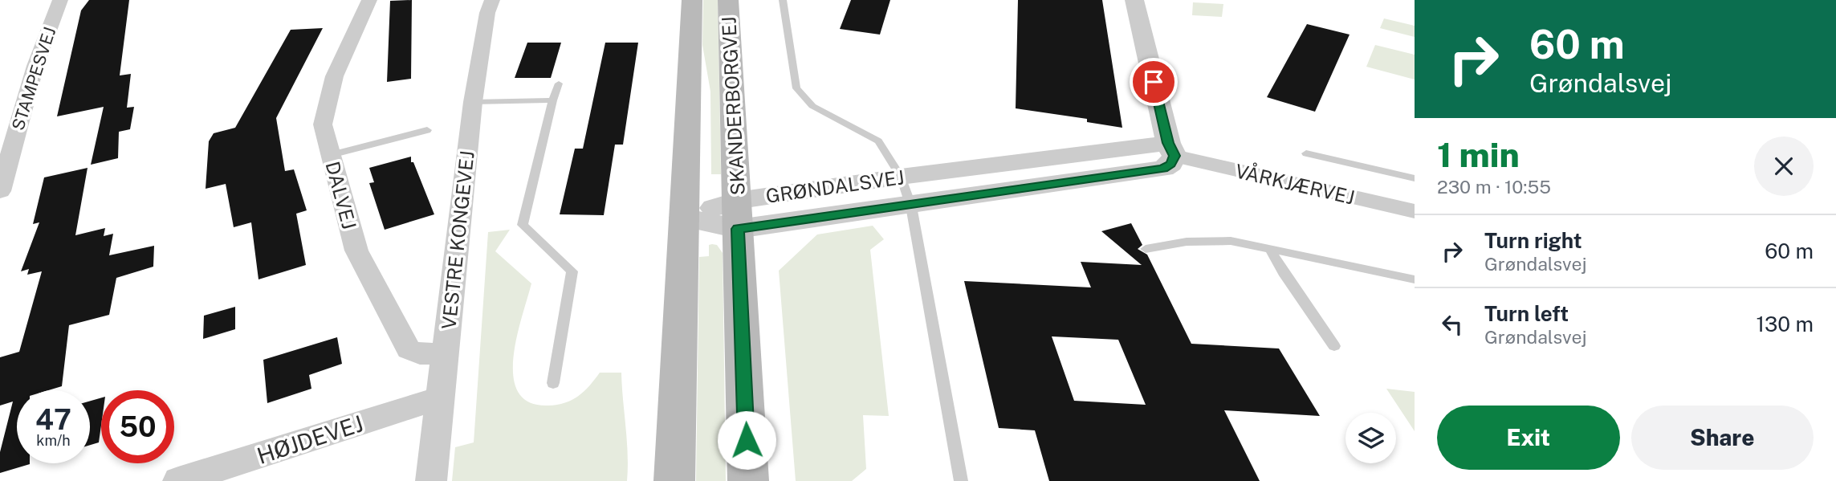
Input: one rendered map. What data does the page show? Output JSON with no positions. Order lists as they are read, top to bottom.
{
  "streets": {
    "main road": ["SKANDERBORGVEJ"],
    "street": [
      "STAMPESVEJ",
      "VÅRKJÆRVEJ",
      "GRØNDALSVEJ",
      "DALVEJ",
      "VESTRE KONGEVEJ",
      "HØJDEVEJ"
    ]
  },
  "crossings": [
    ["SKANDERBORGVEJ", "GRØNDALSVEJ"],
    ["VÅRKJÆRVEJ", "GRØNDALSVEJ"],
    ["DALVEJ", "VESTRE KONGEVEJ"],
    ["VESTRE KONGEVEJ", "HØJDEVEJ"]
  ],
  "page": {
    "turn": ["60 m", "Grøndalsvej"],
    "heading": ["1 min", "230 m · 10:55"],
    "list": [
      {
        "name": "Turn right",
        "note": "Grøndalsvej",
        "value": "60 m"
      },
      {
        "name": "Turn left",
        "note": "Grøndalsvej",
        "value": "130 m"
      }
    ],
    "speed": "47 km/h",
    "limit": "50",
    "buttons": ["Exit", "Share"]
  }
}
